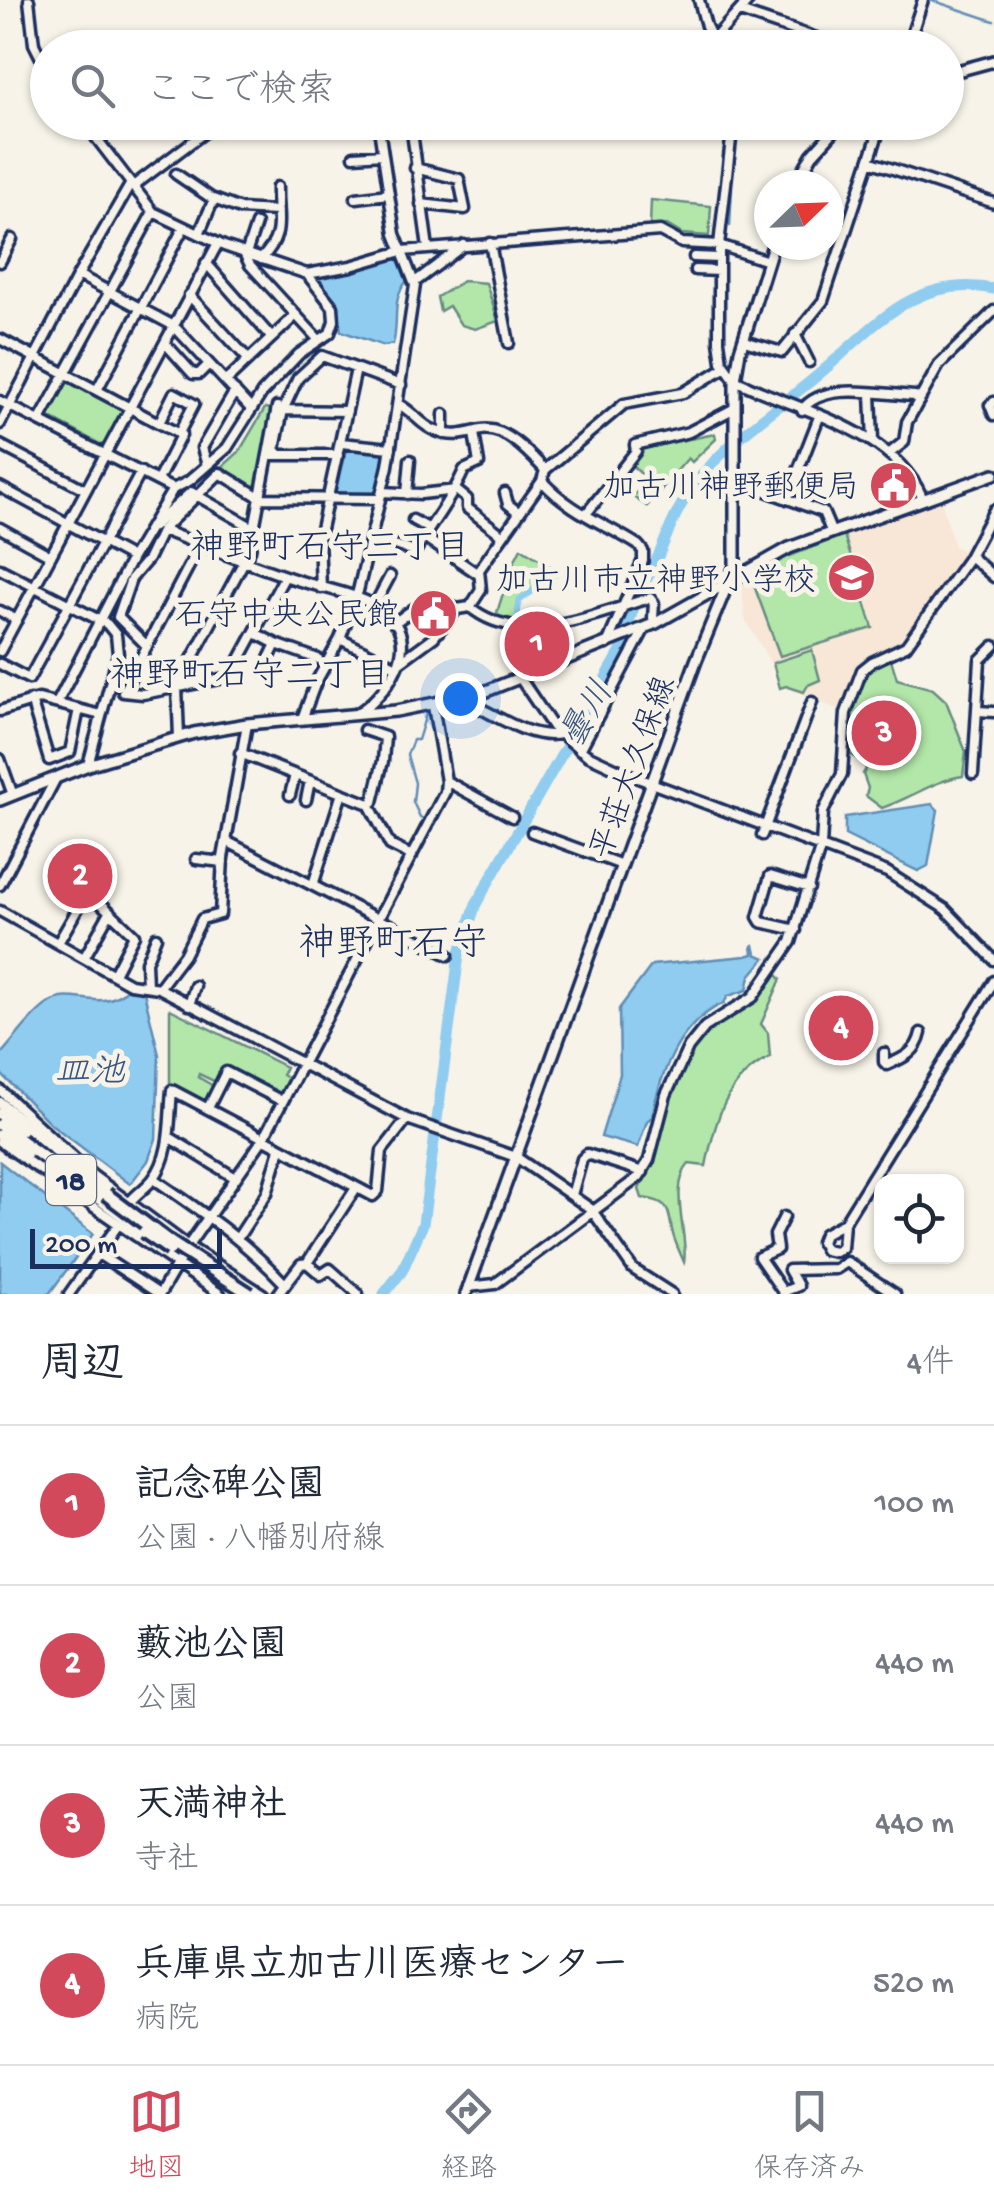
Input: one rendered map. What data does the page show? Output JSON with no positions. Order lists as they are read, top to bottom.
{
  "streets": {
    "highway": ["18"],
    "main road": ["平荘大久保線"]
  },
  "districts": ["神野町石守三丁目", "神野町石守二丁目", "神野町石守"],
  "water": ["曇川", "皿池"],
  "places": {
    "public building": ["加古川神野郵便局", "石守中央公民館"],
    "school or university": ["加古川市立神野小学校"]
  },
  "scale_bar": "200 m",
  "north": "top right",
  "page": {
    "search": "ここで検索",
    "pins": [
      "1",
      "3",
      "2",
      "4"
    ],
    "scale": "200 m",
    "heading": ["周辺", "4件"],
    "list": [
      {
        "mark": "1",
        "name": "記念碑公園",
        "note": "公園 · 八幡別府線",
        "value": "100 m"
      },
      {
        "mark": "2",
        "name": "藪池公園",
        "note": "公園",
        "value": "440 m"
      },
      {
        "mark": "3",
        "name": "天満神社",
        "note": "寺社",
        "value": "440 m"
      },
      {
        "mark": "4",
        "name": "兵庫県立加古川医療センター",
        "note": "病院",
        "value": "520 m"
      }
    ],
    "nav": ["地図", "経路", "保存済み"]
  }
}
